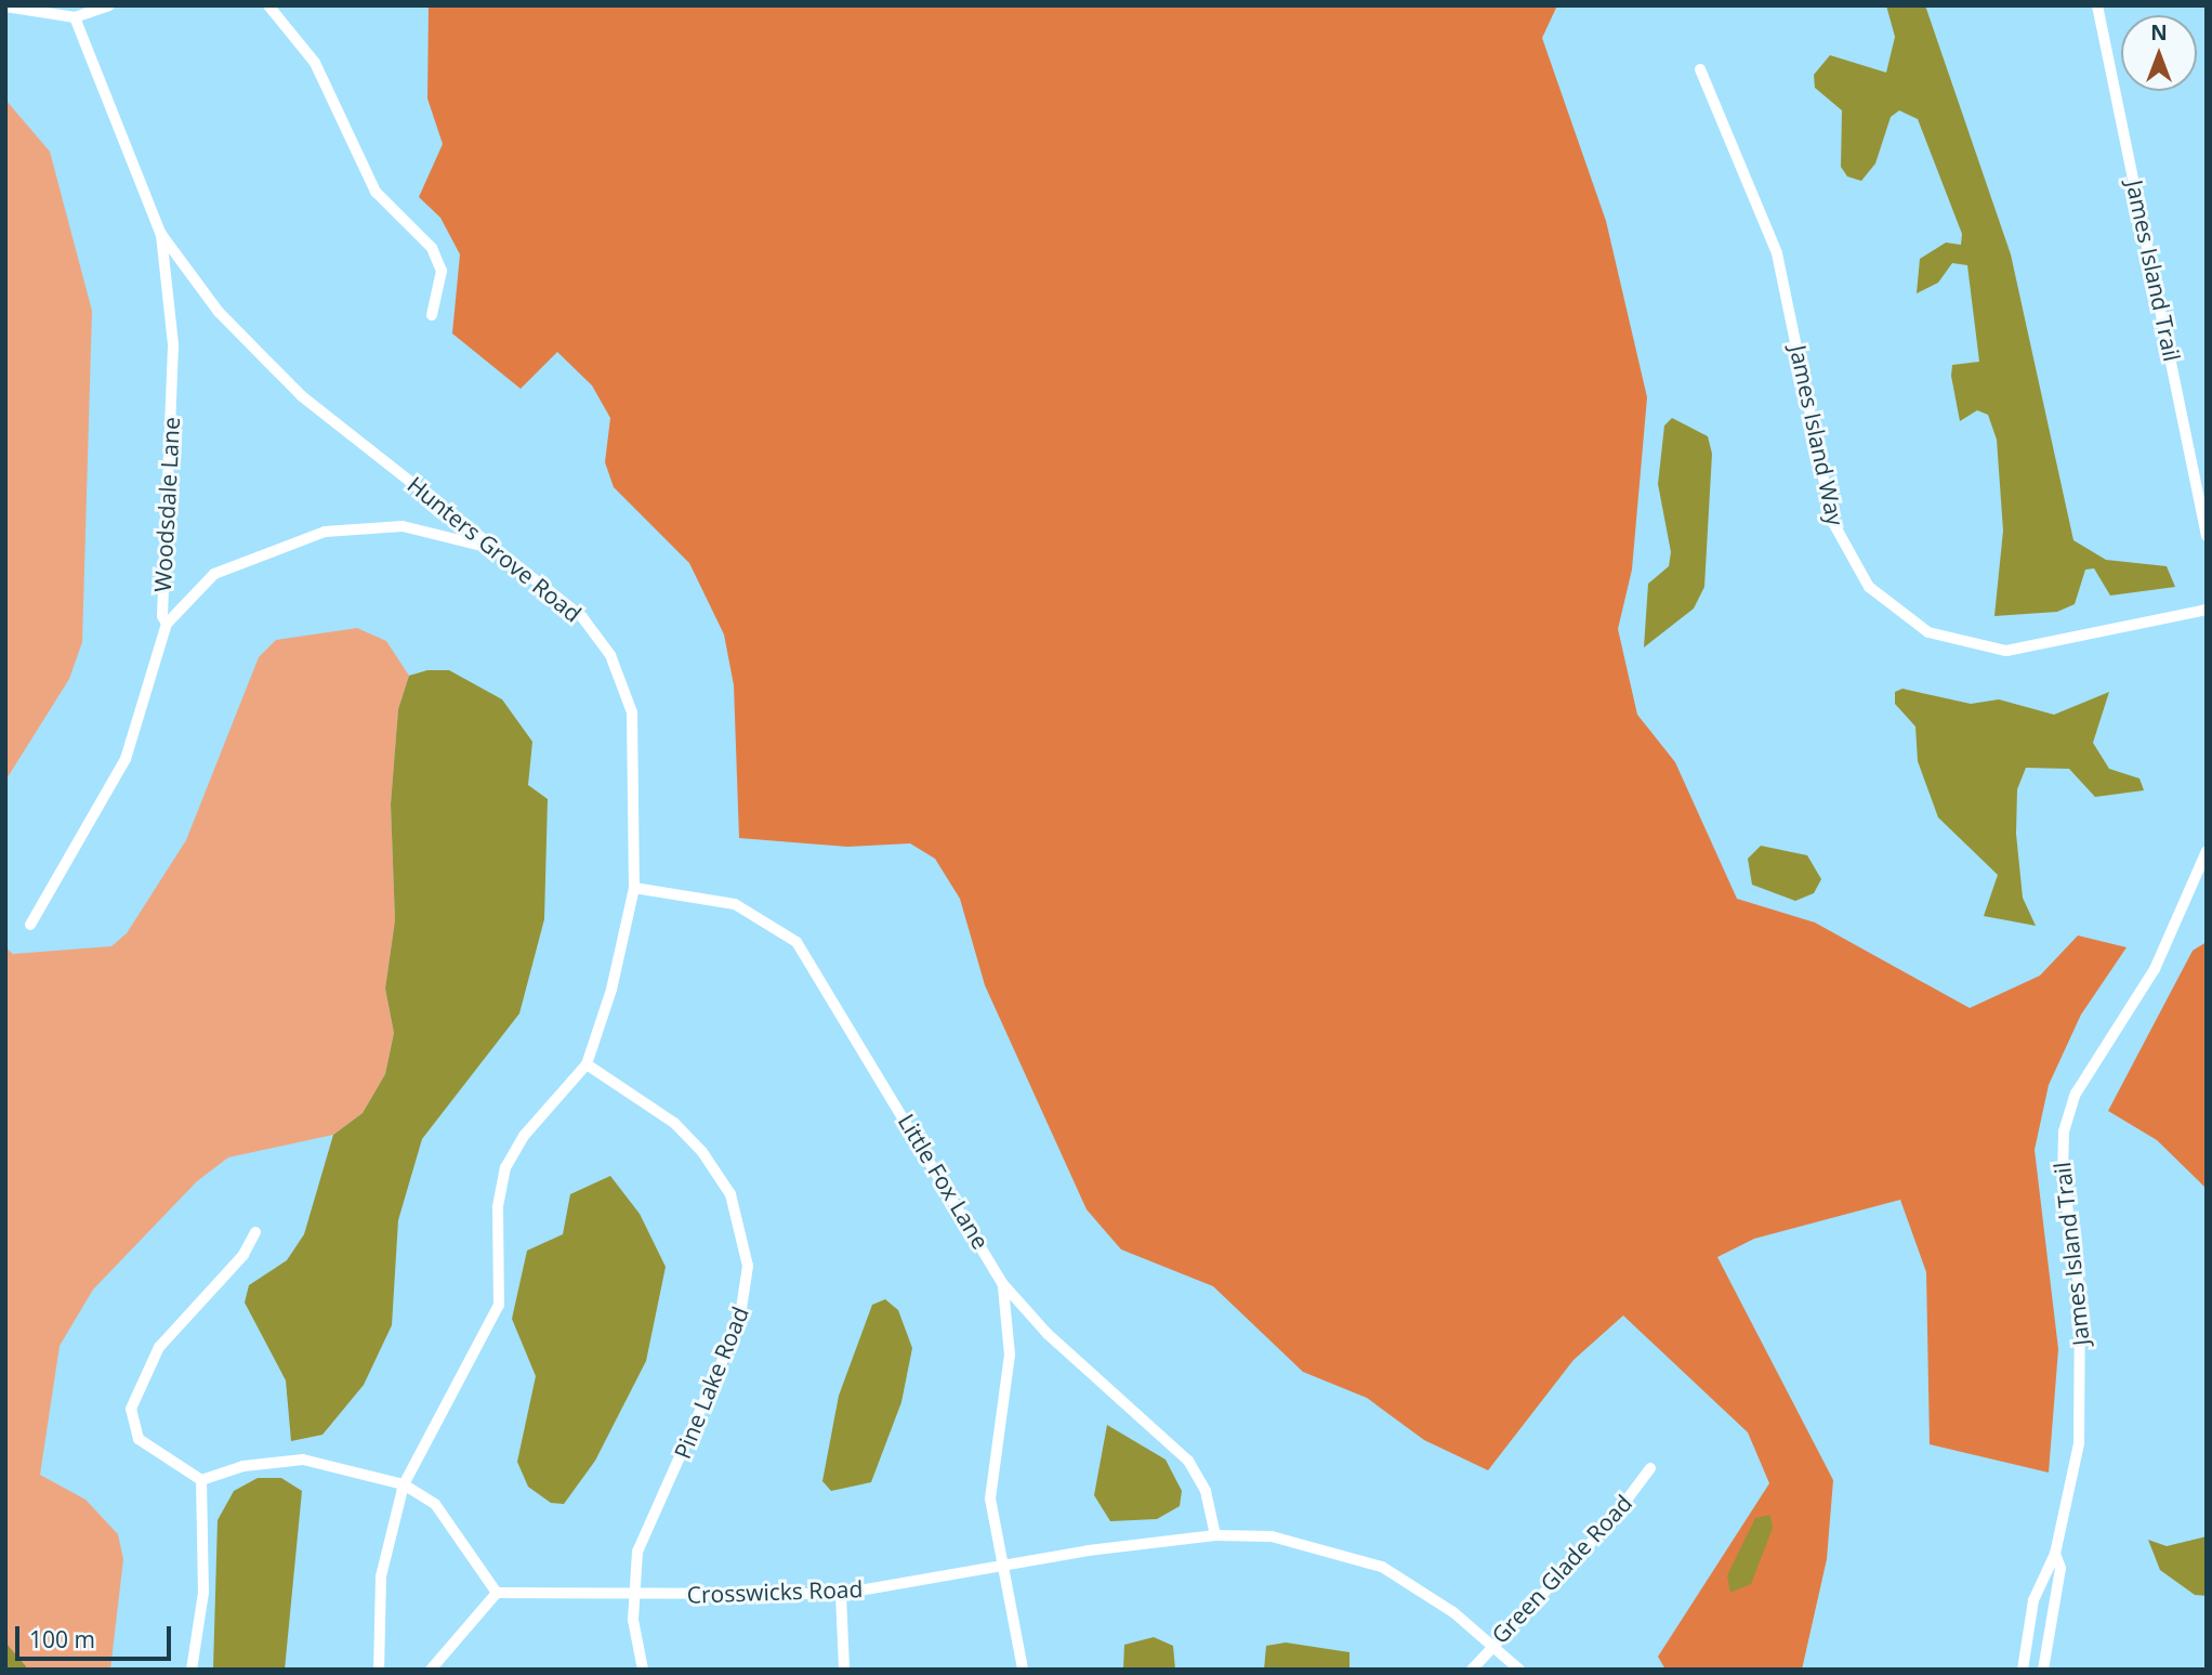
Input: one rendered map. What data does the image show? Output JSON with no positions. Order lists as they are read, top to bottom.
{
  "streets": {
    "street": [
      "James Island Trail",
      "James Island Way",
      "Woodsdale Lane",
      "Hunters Grove Road",
      "Little Fox Lane",
      "Pine Lake Road",
      "Green Glade Road",
      "Crosswicks Road"
    ]
  },
  "crossings": [
    ["Woodsdale Lane", "Hunters Grove Road"],
    ["Hunters Grove Road", "Little Fox Lane"],
    ["Hunters Grove Road", "Pine Lake Road"],
    ["Little Fox Lane", "Crosswicks Road"],
    ["Pine Lake Road", "Crosswicks Road"],
    ["Green Glade Road", "Crosswicks Road"]
  ],
  "scale_bar": "100 m",
  "north": "top"
}
